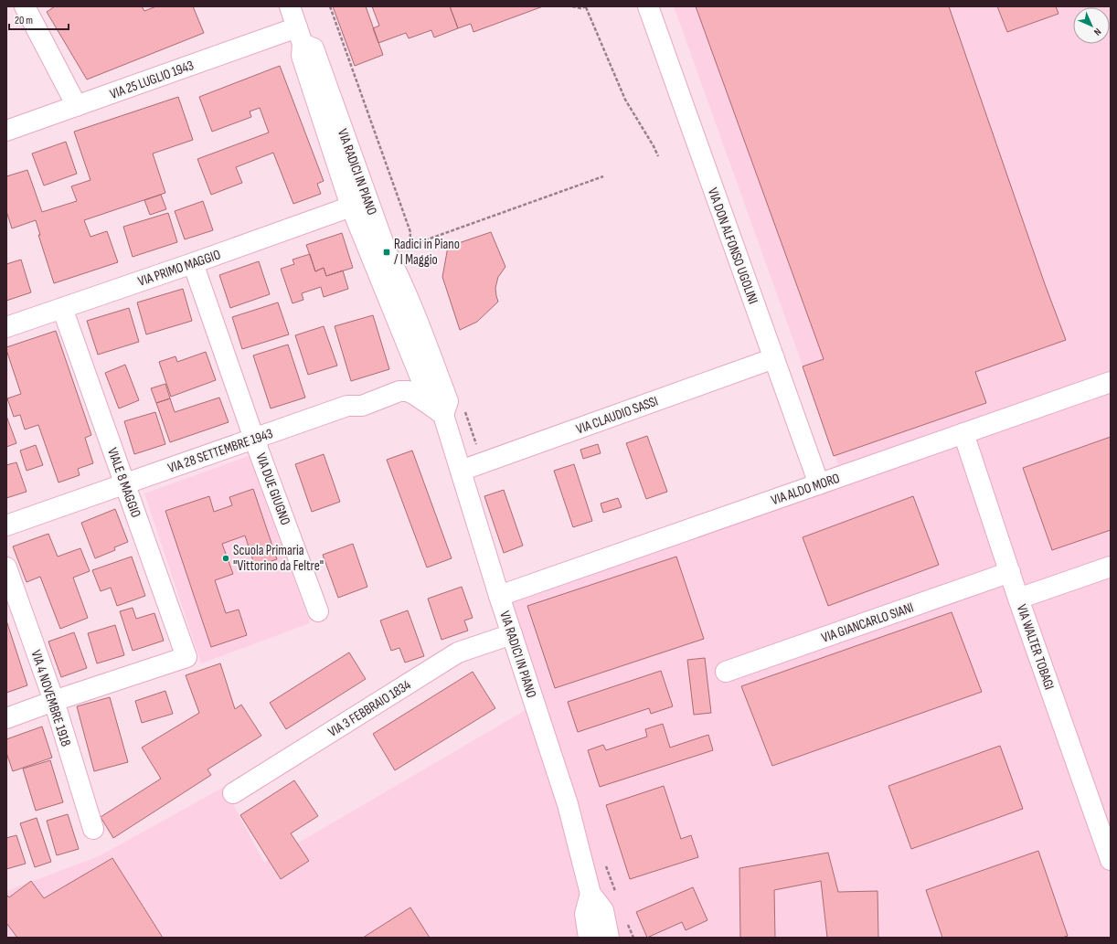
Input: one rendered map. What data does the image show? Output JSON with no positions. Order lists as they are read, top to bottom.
{
  "streets": {
    "street": [
      "VIA 25 LUGLIO 1943",
      "VIA RADICI IN PIANO",
      "VIA DON ALFONSO UGOLINI",
      "VIA PRIMO MAGGIO",
      "VIA CLAUDIO SASSI",
      "VIA 28 SETTEMBRE 1943",
      "VIALE 8 MAGGIO",
      "VIA DUE GIUGNO",
      "VIA ALDO MORO",
      "VIA GIANCARLO SIANI",
      "VIA WALTER TOBAGI",
      "VIA 4 NOVEMBRE 1918",
      "VIA 3 FEBBRAIO 1834"
    ]
  },
  "crossings": [
    ["VIA 25 LUGLIO 1943", "VIA RADICI IN PIANO"],
    ["VIA RADICI IN PIANO", "VIA PRIMO MAGGIO"],
    ["VIA RADICI IN PIANO", "VIA CLAUDIO SASSI"],
    ["VIA RADICI IN PIANO", "VIA 28 SETTEMBRE 1943"],
    ["VIA RADICI IN PIANO", "VIA ALDO MORO"],
    ["VIA RADICI IN PIANO", "VIA 3 FEBBRAIO 1834"],
    ["VIA DON ALFONSO UGOLINI", "VIA CLAUDIO SASSI"],
    ["VIA DON ALFONSO UGOLINI", "VIA ALDO MORO"],
    ["VIA PRIMO MAGGIO", "VIALE 8 MAGGIO"],
    ["VIA PRIMO MAGGIO", "VIA DUE GIUGNO"],
    ["VIA 28 SETTEMBRE 1943", "VIALE 8 MAGGIO"],
    ["VIA 28 SETTEMBRE 1943", "VIA DUE GIUGNO"],
    ["VIALE 8 MAGGIO", "VIA 4 NOVEMBRE 1918"],
    ["VIA ALDO MORO", "VIA WALTER TOBAGI"],
    ["VIA GIANCARLO SIANI", "VIA WALTER TOBAGI"]
  ],
  "places": {
    "transit": ["Radici in Piano / I Maggio"],
    "other": ["Scuola Primaria \"Vittorino da Feltre\""]
  },
  "scale_bar": "20 m",
  "north": "bottom right"
}
